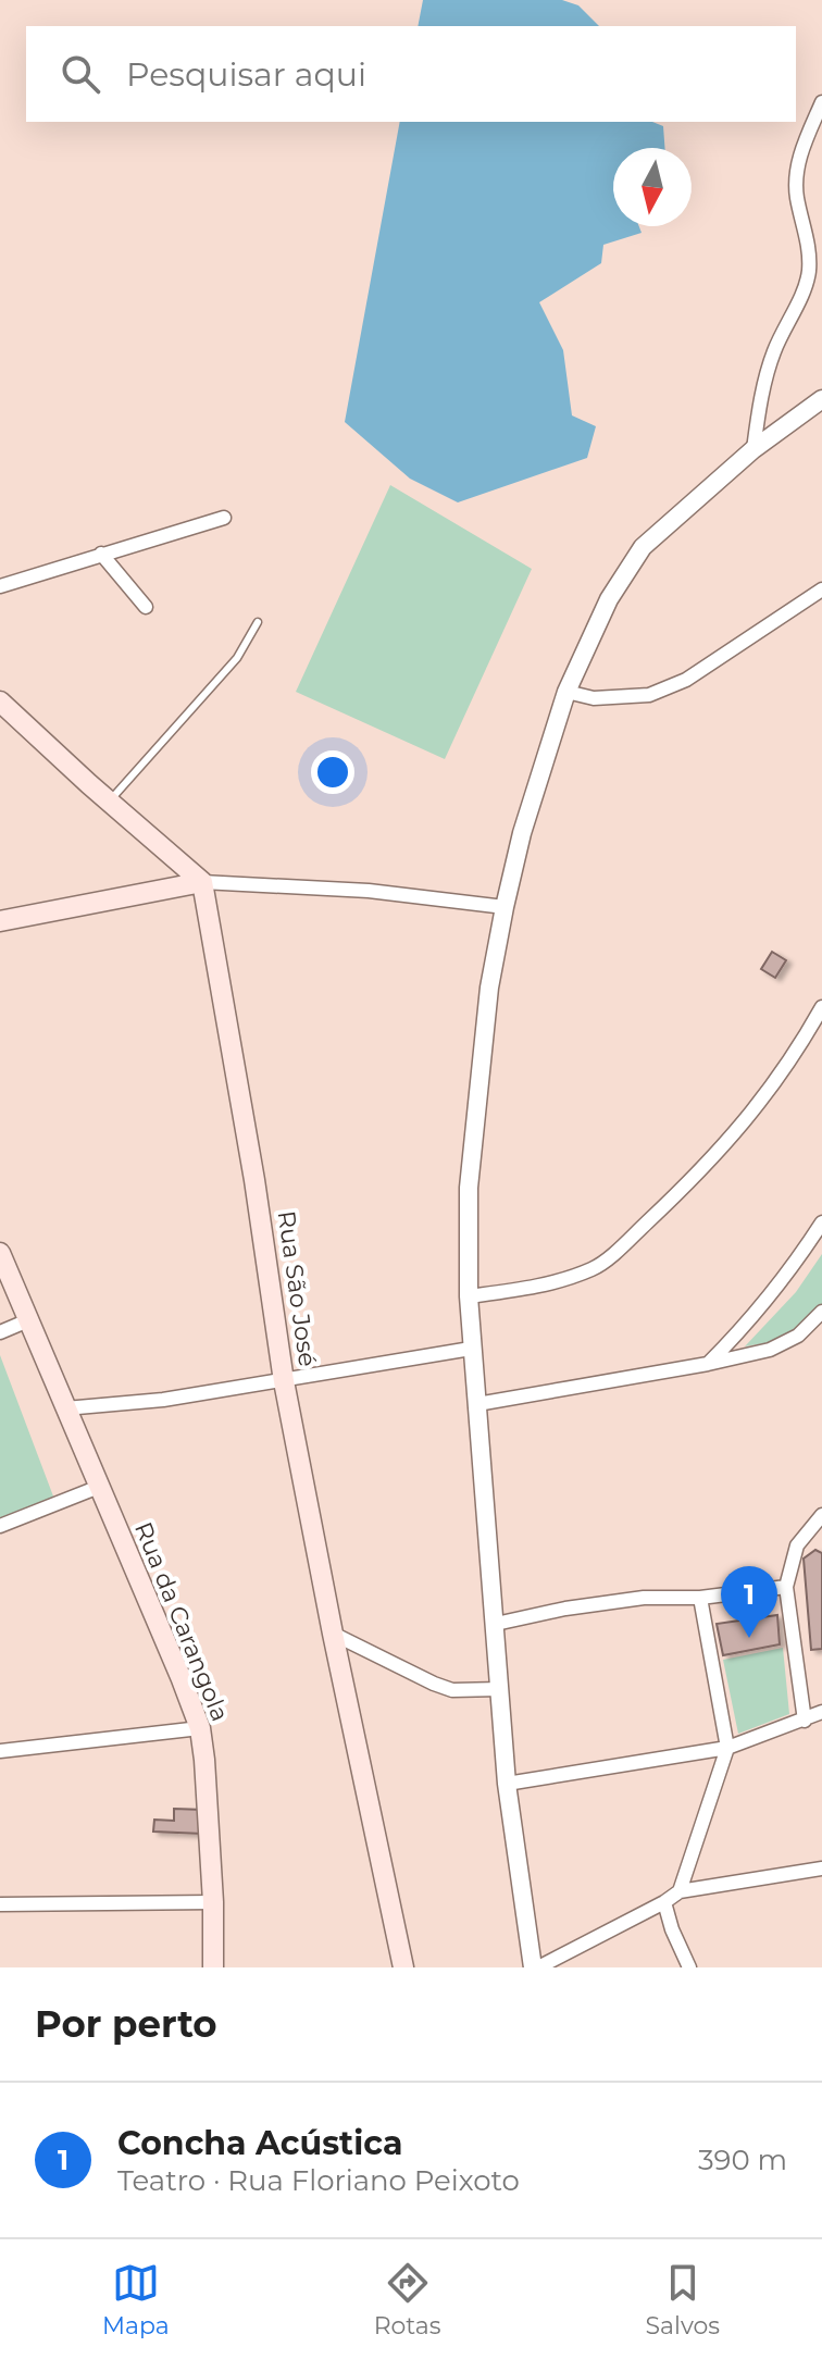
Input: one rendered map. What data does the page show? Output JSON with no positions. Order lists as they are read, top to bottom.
{
  "streets": {
    "main road": ["Rua São José", "Rua da Carangola"]
  },
  "north": "bottom",
  "page": {
    "search": "Pesquisar aqui",
    "pins": "1",
    "heading": "Por perto",
    "list": [
      {
        "mark": "1",
        "name": "Concha Acústica",
        "note": "Teatro · Rua Floriano Peixoto",
        "value": "390 m"
      }
    ],
    "nav": ["Mapa", "Rotas", "Salvos"]
  }
}
